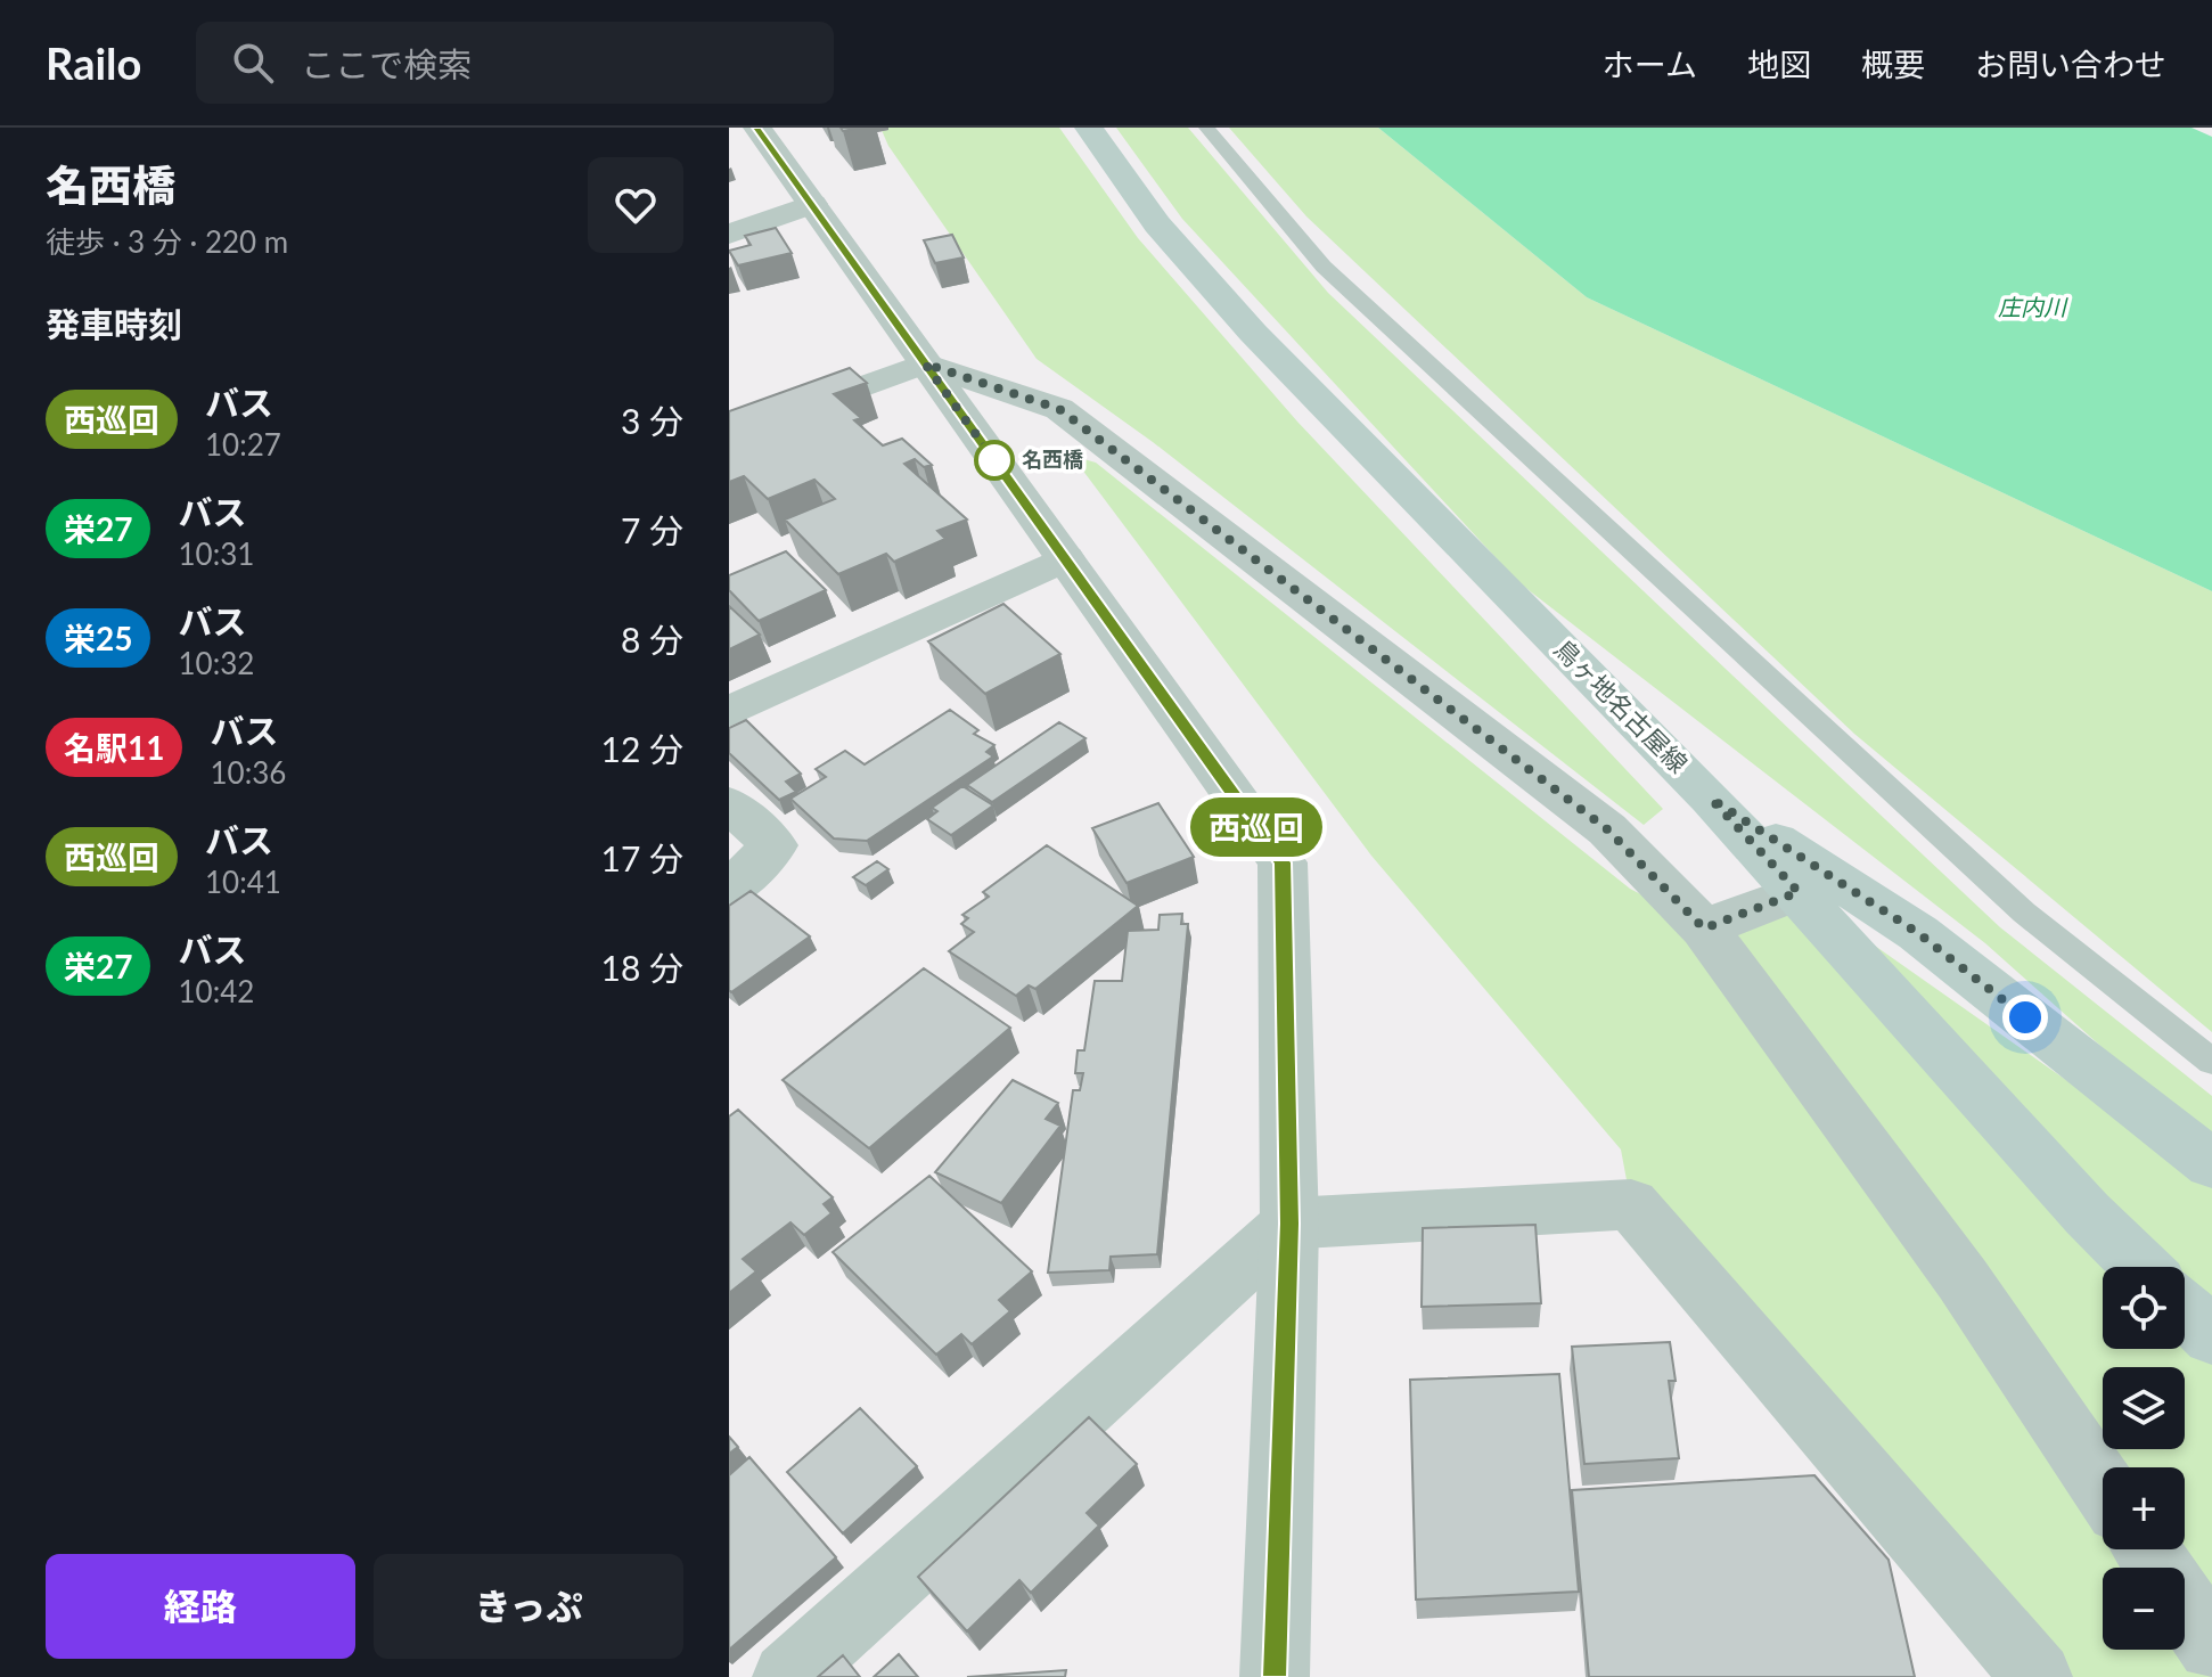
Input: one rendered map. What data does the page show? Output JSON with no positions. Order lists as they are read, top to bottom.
{
  "streets": {
    "main road": ["鳥ヶ地名古屋線"]
  },
  "water": ["庄内川"],
  "places": ["名西橋"],
  "lines": ["bus line 西巡回"],
  "page": {
    "header": "Railo",
    "search": "ここで検索",
    "nav": [
      "ホーム",
      "地図",
      "概要",
      "お問い合わせ"
    ],
    "heading": [
      ["名西橋", "徒歩 · 3 分 · 220 m"],
      "発車時刻"
    ],
    "on_map": "西巡回",
    "list": [
      {
        "mark": "西巡回",
        "name": "バス",
        "note": "10:27",
        "value": "3 分"
      },
      {
        "mark": "栄27",
        "name": "バス",
        "note": "10:31",
        "value": "7 分"
      },
      {
        "mark": "栄25",
        "name": "バス",
        "note": "10:32",
        "value": "8 分"
      },
      {
        "mark": "名駅11",
        "name": "バス",
        "note": "10:36",
        "value": "12 分"
      },
      {
        "mark": "西巡回",
        "name": "バス",
        "note": "10:41",
        "value": "17 分"
      },
      {
        "mark": "栄27",
        "name": "バス",
        "note": "10:42",
        "value": "18 分"
      }
    ],
    "map_buttons": ["+", "−"],
    "buttons": ["経路", "きっぷ"]
  }
}
